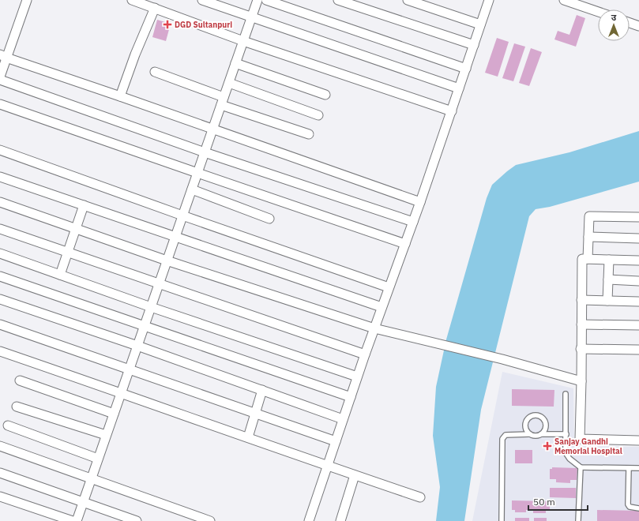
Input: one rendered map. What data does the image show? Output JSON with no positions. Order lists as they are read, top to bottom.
{
  "places": {
    "health": ["DGD Sultanpuri", "Sanjay Gandhi Memorial Hospital"]
  },
  "scale_bar": "50 m",
  "north": "top"
}
